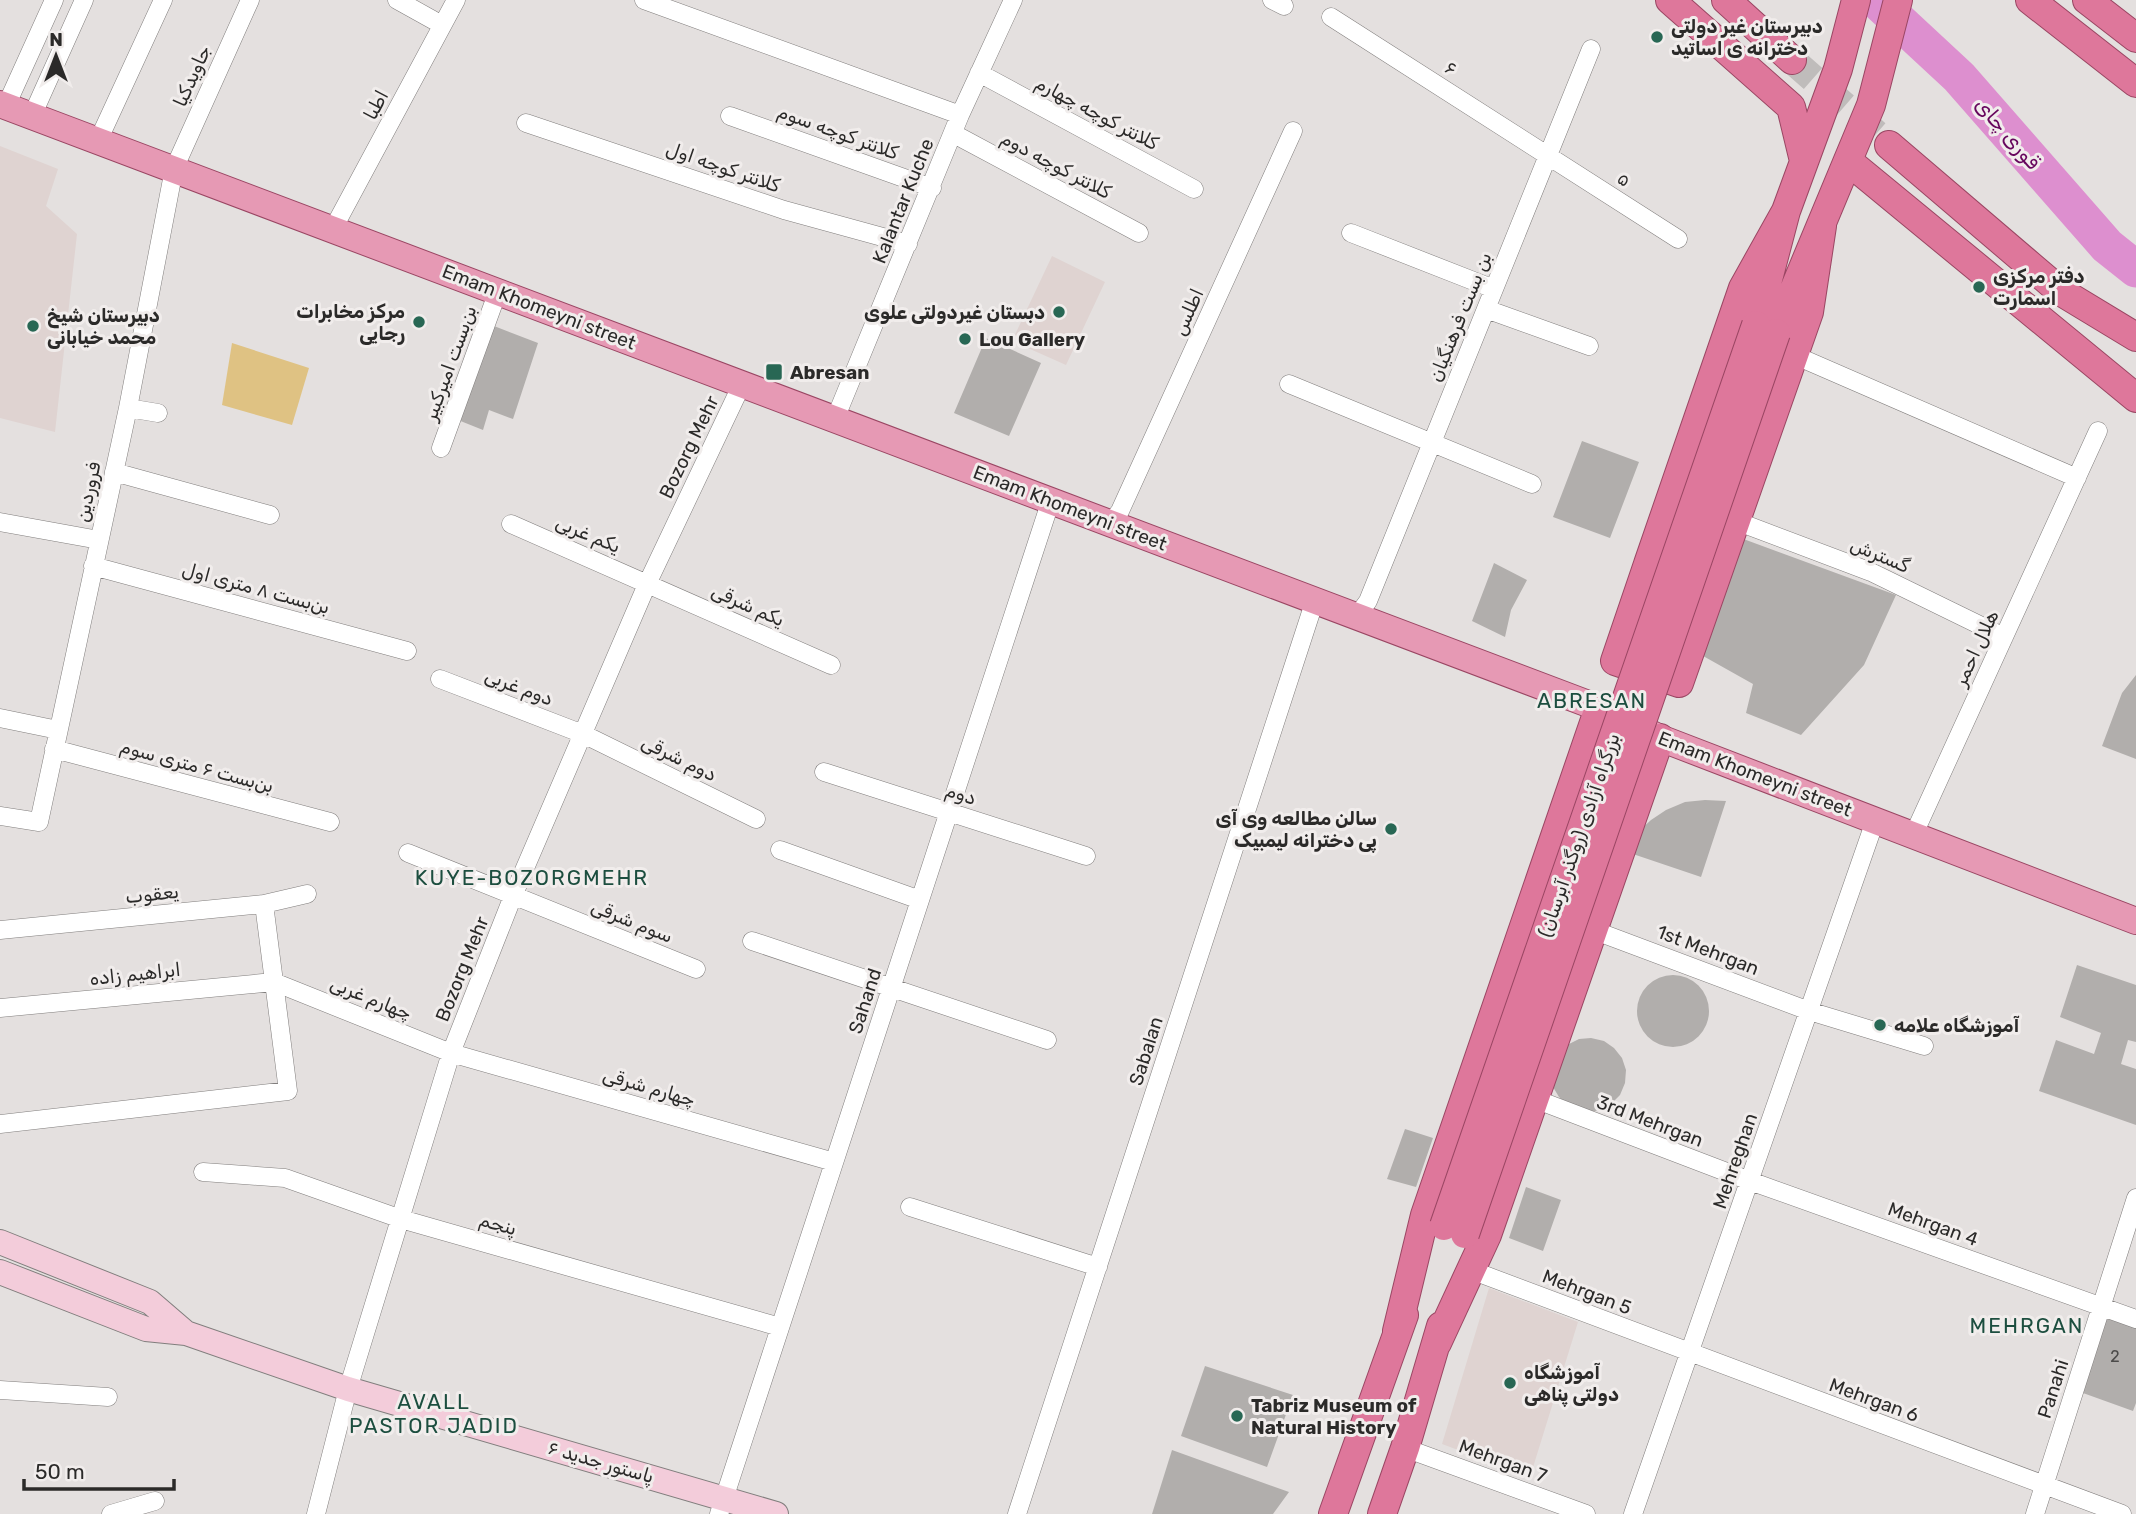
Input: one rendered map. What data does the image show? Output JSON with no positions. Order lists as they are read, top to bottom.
{
  "streets": {
    "highway": ["بزرگراه آزادی (روگذر آبرسان)"],
    "main road": ["Emam Khomeyni street", "پاستور جدید ۶"],
    "street": [
      "۶",
      "جاویدکیا",
      "اطبا",
      "کلانتر کوچه چهارم",
      "کلانتر کوچه سوم",
      "کلانتر کوچه دوم",
      "کلانتر کوچه اول",
      "۵",
      "Kalantar Kuche",
      "اطلس",
      "بن بست فرهنگیان",
      "بن‌بست امیرکبیر",
      "Bozorg Mehr",
      "فروردین",
      "یکم غربی",
      "گسترش",
      "بن‌بست ۸ متری اول",
      "یکم شرقی",
      "هلال احمر",
      "دوم غربی",
      "دوم شرقی",
      "بن‌بست ۶ متری سوم",
      "دوم",
      "یعقوب",
      "سوم شرقی",
      "1st Mehrgan",
      "ابراهیم زاده",
      "چهارم غربی",
      "Sahand",
      "Sabalan",
      "چهارم شرقی",
      "3rd Mehrgan",
      "Mehreghan",
      "پنجم",
      "Mehrgan 4",
      "Mehrgan 5",
      "Panahi",
      "Mehrgan 6",
      "Mehrgan 7"
    ]
  },
  "crossings": [
    ["۶", "۵"],
    ["۶", "بن بست فرهنگیان"],
    ["جاویدکیا", "Emam Khomeyni street"],
    ["جاویدکیا", "فروردین"],
    ["اطبا", "Emam Khomeyni street"],
    ["کلانتر کوچه چهارم", "Kalantar Kuche"],
    ["کلانتر کوچه سوم", "Kalantar Kuche"],
    ["کلانتر کوچه دوم", "Kalantar Kuche"],
    ["کلانتر کوچه اول", "Kalantar Kuche"],
    ["۵", "بن بست فرهنگیان"],
    ["Kalantar Kuche", "Emam Khomeyni street"],
    ["Emam Khomeyni street", "اطلس"],
    ["Emam Khomeyni street", "بن بست فرهنگیان"],
    ["Emam Khomeyni street", "بن‌بست امیرکبیر"],
    ["Emam Khomeyni street", "Bozorg Mehr"],
    ["Emam Khomeyni street", "فروردین"],
    ["Emam Khomeyni street", "هلال احمر"],
    ["Emam Khomeyni street", "Sahand"],
    ["Emam Khomeyni street", "Sabalan"],
    ["Emam Khomeyni street", "Mehreghan"],
    ["Bozorg Mehr", "یکم غربی"],
    ["Bozorg Mehr", "یکم شرقی"],
    ["Bozorg Mehr", "دوم غربی"],
    ["Bozorg Mehr", "دوم شرقی"],
    ["Bozorg Mehr", "سوم شرقی"],
    ["Bozorg Mehr", "چهارم غربی"],
    ["Bozorg Mehr", "چهارم شرقی"],
    ["Bozorg Mehr", "پنجم"],
    ["Bozorg Mehr", "پاستور جدید ۶"],
    ["فروردین", "بن‌بست ۸ متری اول"],
    ["فروردین", "بن‌بست ۶ متری سوم"],
    ["یکم غربی", "یکم شرقی"],
    ["گسترش", "هلال احمر"],
    ["دوم غربی", "دوم شرقی"],
    ["دوم", "Sahand"],
    ["1st Mehrgan", "Mehreghan"],
    ["ابراهیم زاده", "چهارم غربی"],
    ["چهارم غربی", "چهارم شرقی"],
    ["Sahand", "چهارم شرقی"],
    ["Sahand", "پنجم"],
    ["Sahand", "پاستور جدید ۶"],
    ["3rd Mehrgan", "Mehreghan"],
    ["3rd Mehrgan", "Mehrgan 4"],
    ["Mehreghan", "Mehrgan 4"],
    ["Mehreghan", "Mehrgan 5"],
    ["Mehreghan", "Mehrgan 6"],
    ["Mehrgan 4", "Panahi"],
    ["Mehrgan 5", "Mehrgan 6"],
    ["Panahi", "Mehrgan 6"]
  ],
  "districts": [
    "ABRESAN",
    "KUYE-BOZORGMEHR",
    "MEHRGAN",
    "AVALL PASTOR JADID"
  ],
  "water": ["قوری چای"],
  "places": {
    "other": [
      "دبیرستان غیر دولتی دخترانه ی اساتید",
      "دفتر مرکزی اسمارت",
      "دبستان غیردولتی علوی",
      "مرکز مخابرات رجایی",
      "دبیرستان شیخ محمد خیابانی",
      "Lou Gallery",
      "سالن مطالعه وی آی پی دخترانه لیمبیک",
      "آموزشگاه علامه",
      "آموزشگاه دولتی پناهی",
      "Tabriz Museum of Natural History"
    ],
    "transit": ["Abresan"]
  },
  "house_numbers": ["2"],
  "scale_bar": "50 m",
  "north": "top"
}
